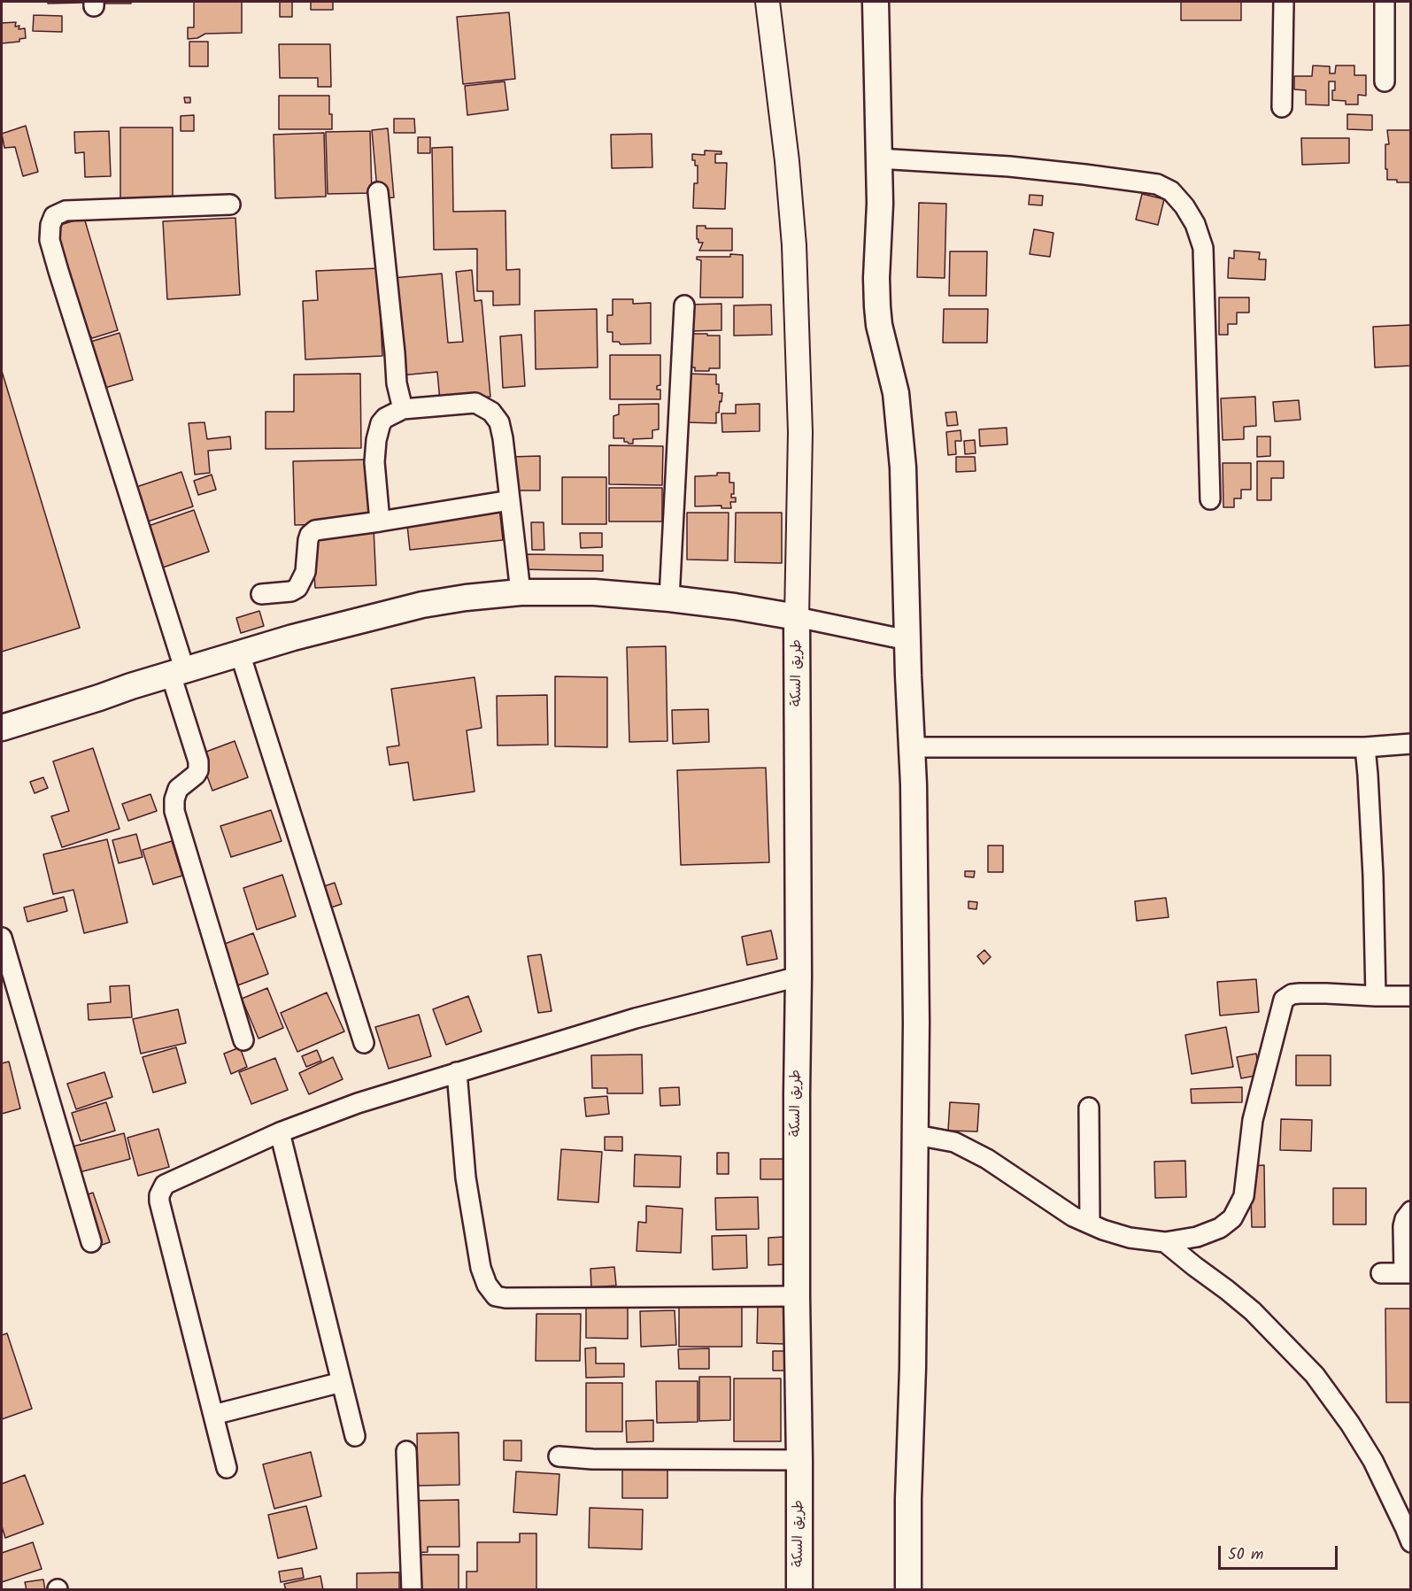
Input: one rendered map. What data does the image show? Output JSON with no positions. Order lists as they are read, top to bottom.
{
  "streets": {
    "main road": ["طريق السكة"]
  },
  "scale_bar": "50 m"
}
